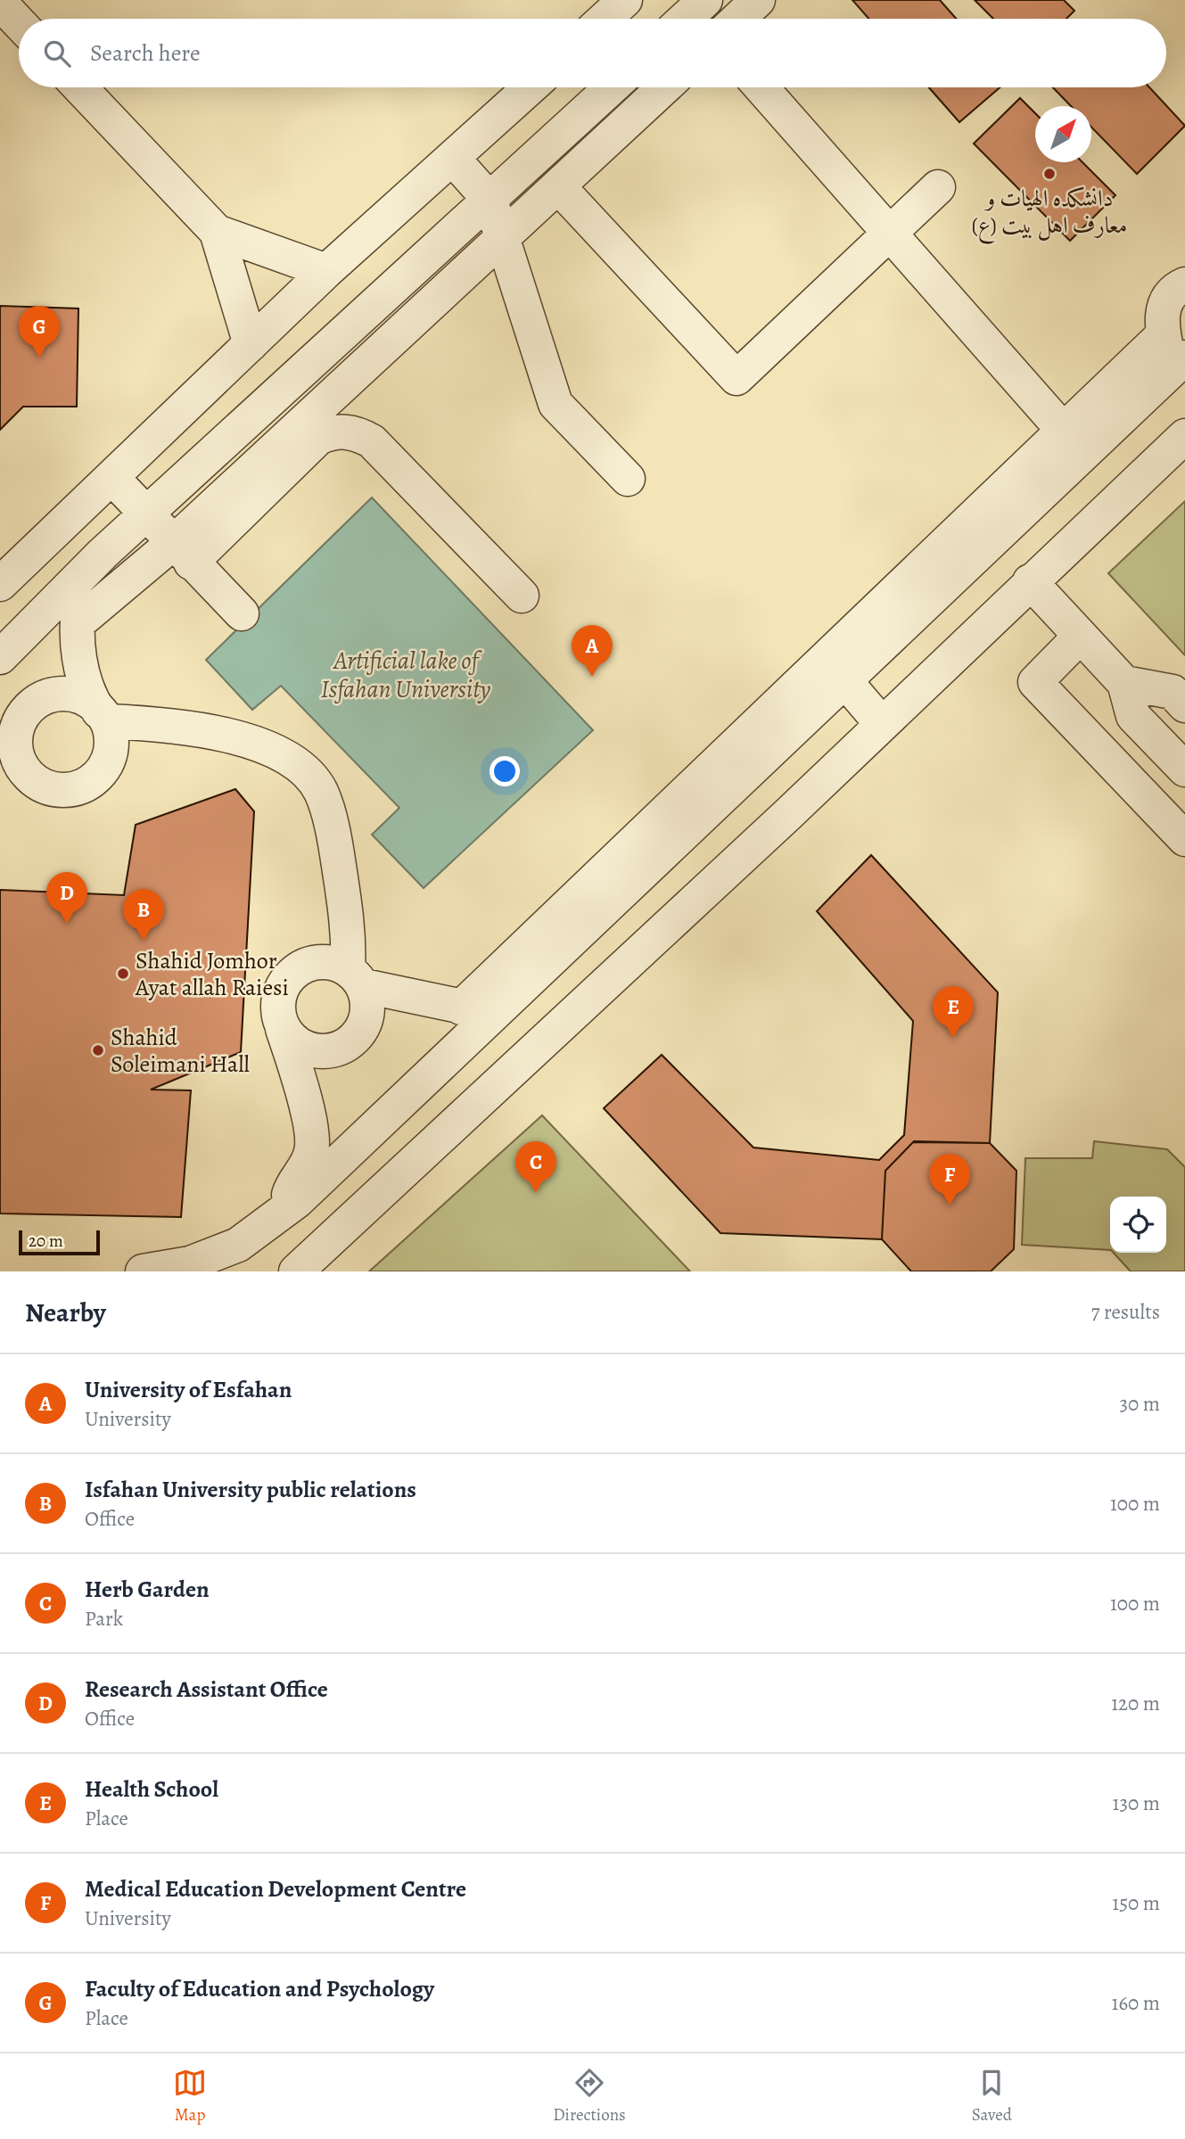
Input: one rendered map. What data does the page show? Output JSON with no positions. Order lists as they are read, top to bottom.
{
  "water": ["Artificial lake of Isfahan University"],
  "places": ["دانشکده الهیات و معارف اهل بیت (ع)", "Shahid Jomhor Ayat allah Raiesi", "Shahid Soleimani Hall"],
  "scale_bar": "20 m",
  "north": "top right",
  "page": {
    "search": "Search here",
    "pins": [
      "G",
      "A",
      "D",
      "B",
      "E",
      "C",
      "F"
    ],
    "scale": "20 m",
    "heading": ["Nearby", "7 results"],
    "list": [
      {
        "mark": "A",
        "name": "University of Esfahan",
        "note": "University",
        "value": "30 m"
      },
      {
        "mark": "B",
        "name": "Isfahan University public relations",
        "note": "Office",
        "value": "100 m"
      },
      {
        "mark": "C",
        "name": "Herb Garden",
        "note": "Park",
        "value": "100 m"
      },
      {
        "mark": "D",
        "name": "Research Assistant Office",
        "note": "Office",
        "value": "120 m"
      },
      {
        "mark": "E",
        "name": "Health School",
        "note": "Place",
        "value": "130 m"
      },
      {
        "mark": "F",
        "name": "Medical Education Development Centre",
        "note": "University",
        "value": "150 m"
      },
      {
        "mark": "G",
        "name": "Faculty of Education and Psychology",
        "note": "Place",
        "value": "160 m"
      }
    ],
    "nav": ["Map", "Directions", "Saved"]
  }
}
